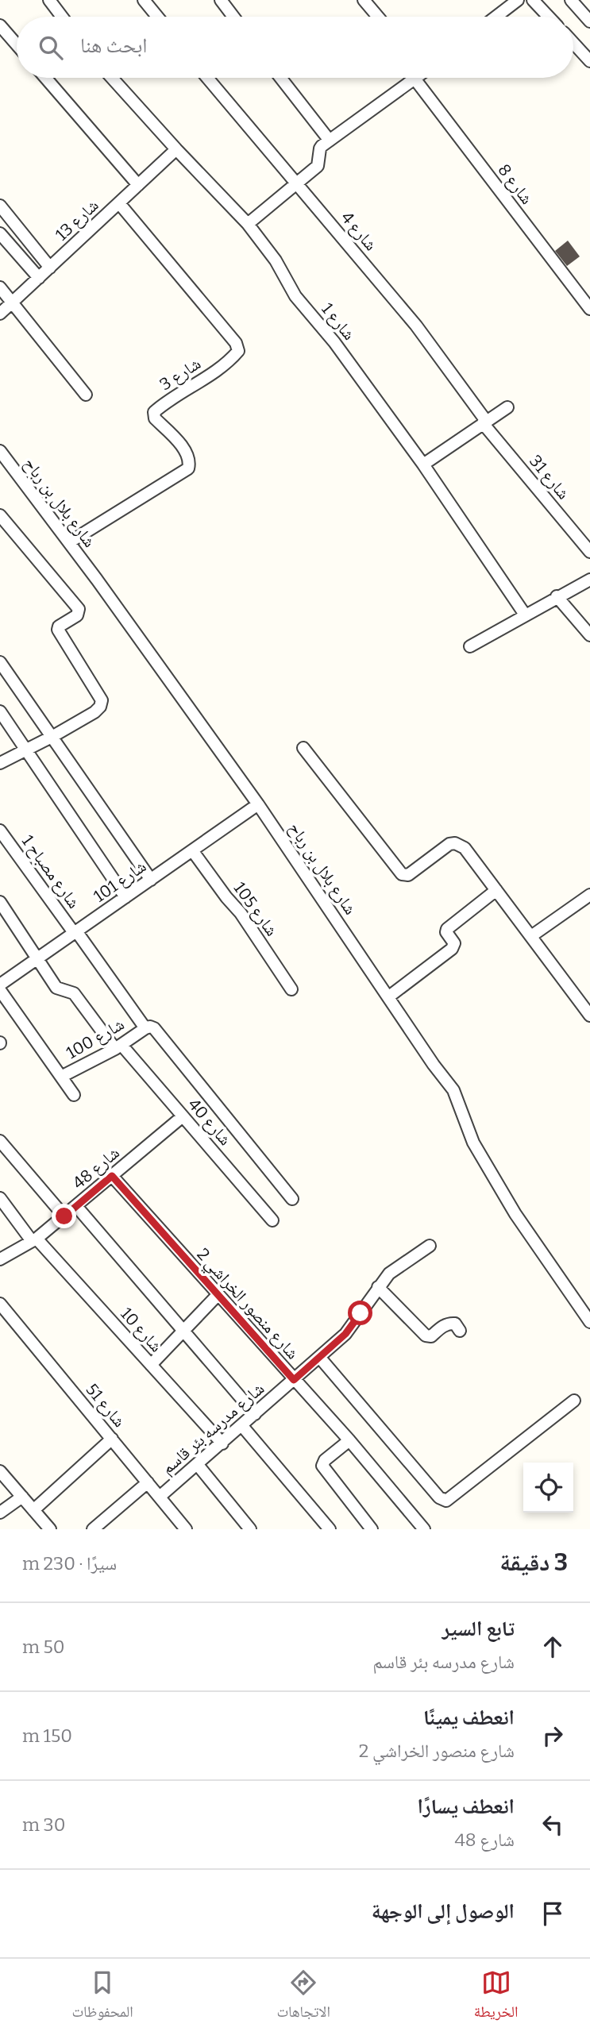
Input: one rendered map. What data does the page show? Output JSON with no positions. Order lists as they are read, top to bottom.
{
  "streets": {
    "street": [
      "شارع 8",
      "شارع 13",
      "شارع 4",
      "شارع 1",
      "شارع 3",
      "شارع 31",
      "شارع بلال بن رباح",
      "شارع مصباح 1",
      "شارع 101",
      "شارع 105",
      "شارع 100",
      "شارع 40",
      "شارع 48",
      "شارع منصور الخراشي 2",
      "شارع 10",
      "شارع 51",
      "شارع مدرسه بئر قاسم"
    ]
  },
  "crossings": [
    ["شارع 13", "شارع 1"],
    ["شارع 13", "شارع 3"],
    ["شارع 4", "شارع 31"],
    ["شارع 3", "شارع بلال بن رباح"],
    ["شارع بلال بن رباح", "شارع 101"],
    ["شارع مصباح 1", "شارع 101"],
    ["شارع مصباح 1", "شارع 100"],
    ["شارع 101", "شارع 105"],
    ["شارع 101", "شارع 40"],
    ["شارع 100", "شارع 40"],
    ["شارع 40", "شارع 48"],
    ["شارع 48", "شارع منصور الخراشي 2"],
    ["شارع 48", "شارع 10"],
    ["شارع منصور الخراشي 2", "شارع مدرسه بئر قاسم"],
    ["شارع 10", "شارع مدرسه بئر قاسم"],
    ["شارع 51", "شارع مدرسه بئر قاسم"]
  ],
  "page": {
    "search": "ابحث هنا",
    "heading": ["3 دقيقة", "سيرًا · 230 m"],
    "list": [
      ["تابع السير", "شارع مدرسه بئر قاسم", "50 m"],
      ["انعطف يمينًا", "شارع منصور الخراشي 2", "150 m"],
      ["انعطف يسارًا", "شارع 48", "30 m"],
      "الوصول إلى الوجهة"
    ],
    "nav": ["الخريطة", "الاتجاهات", "المحفوظات"]
  }
}
